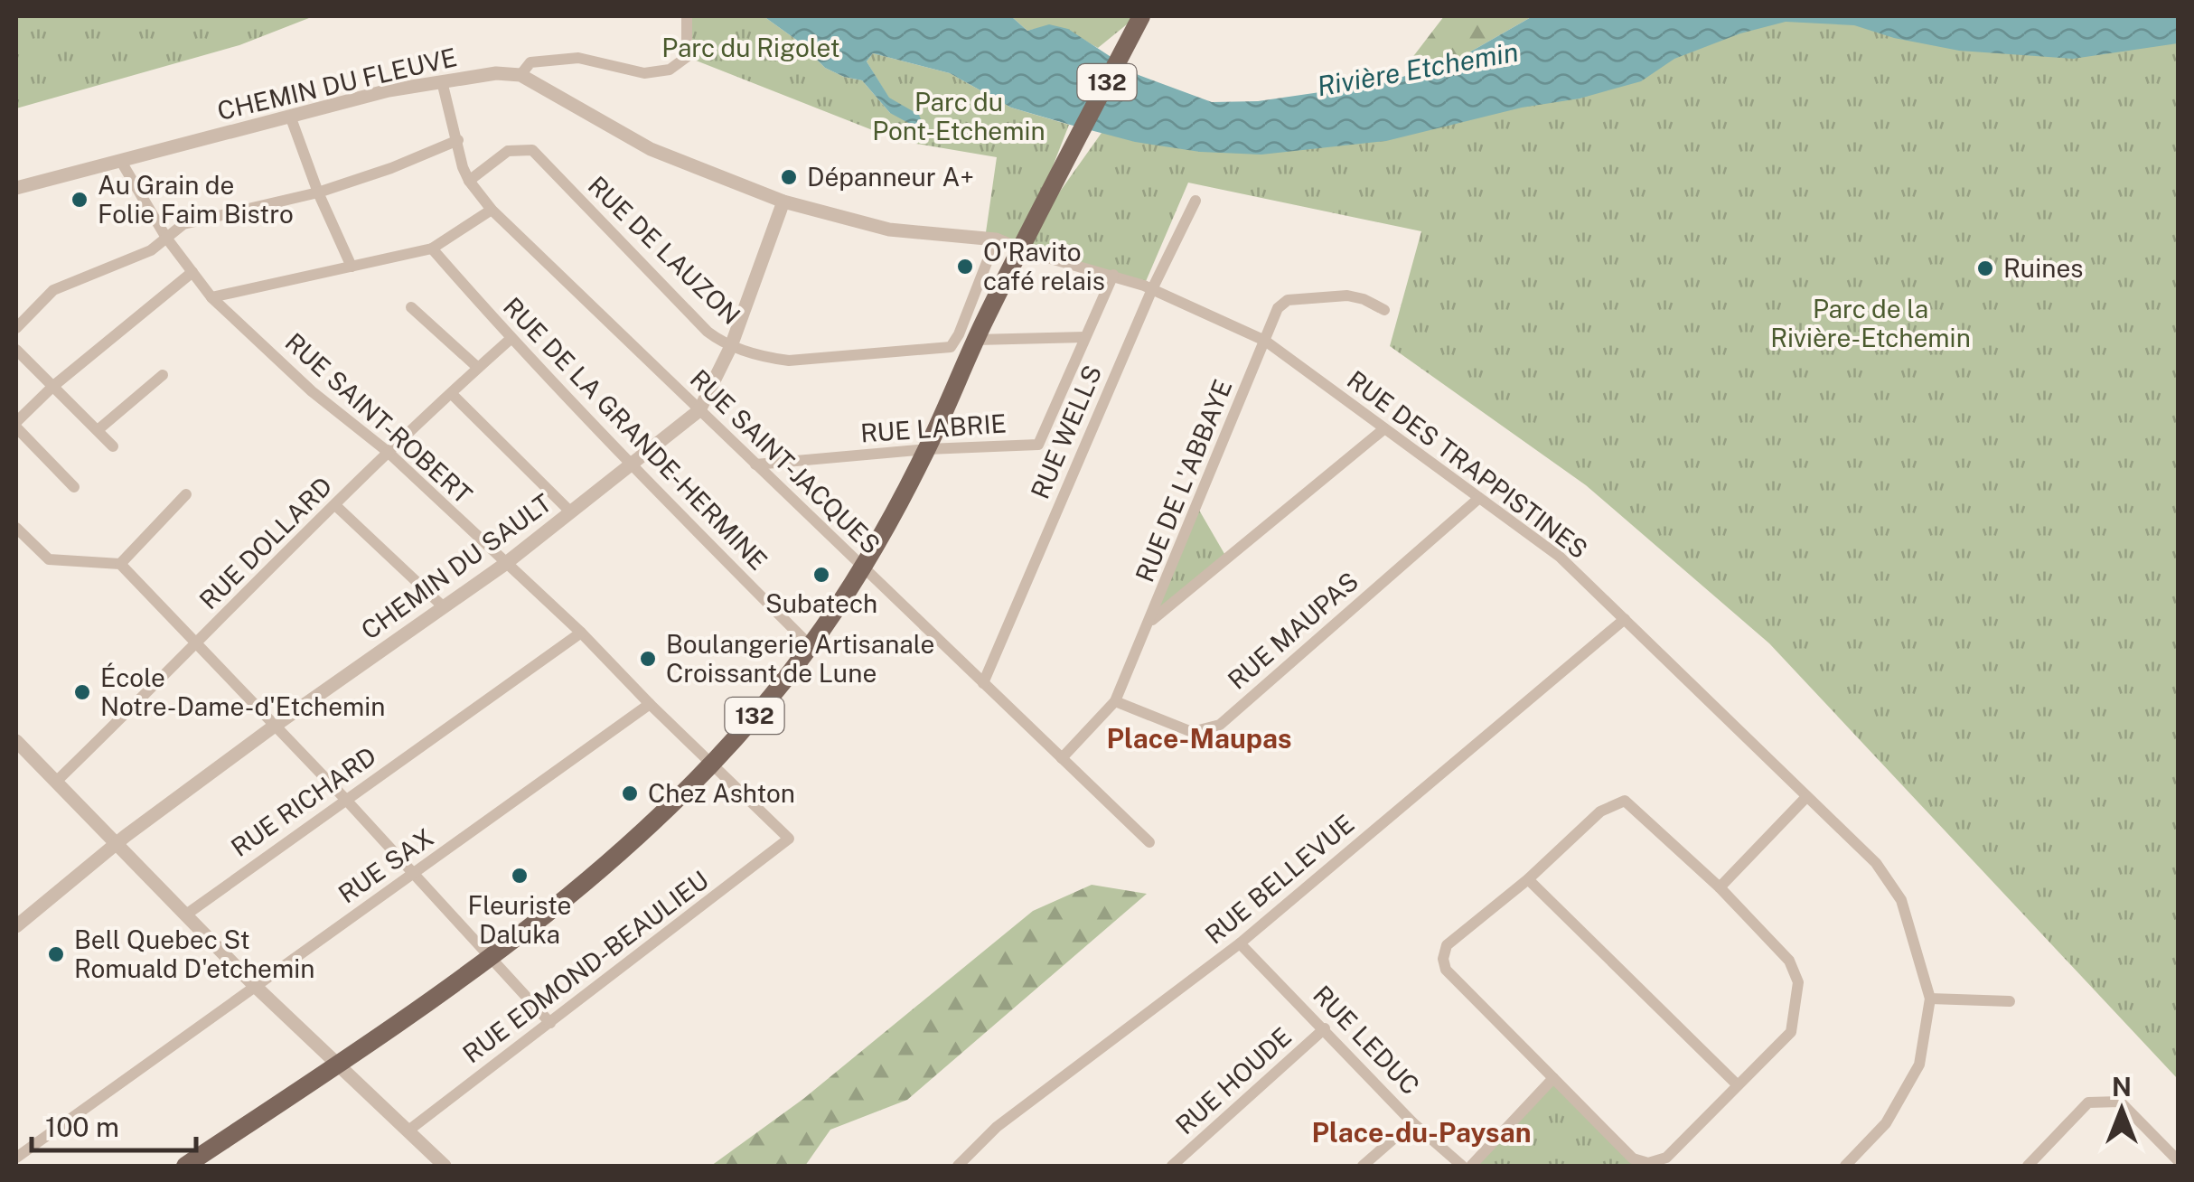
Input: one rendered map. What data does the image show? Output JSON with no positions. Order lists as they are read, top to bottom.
{
  "streets": {
    "main road": ["132"],
    "street": [
      "CHEMIN DU FLEUVE",
      "RUE DE LAUZON",
      "RUE SAINT-ROBERT",
      "RUE LABRIE",
      "RUE WELLS",
      "RUE DE LA GRANDE-HERMINE",
      "RUE SAINT-JACQUES",
      "RUE DES TRAPPISTINES",
      "RUE DE L'ABBAYE",
      "RUE DOLLARD",
      "CHEMIN DU SAULT",
      "RUE MAUPAS",
      "RUE RICHARD",
      "RUE SAX",
      "RUE BELLEVUE",
      "RUE EDMOND-BEAULIEU",
      "RUE LEDUC",
      "RUE HOUDE"
    ]
  },
  "crossings": [
    ["132", "CHEMIN DU FLEUVE"],
    ["132", "RUE SAINT-ROBERT"],
    ["132", "RUE LABRIE"],
    ["132", "RUE DE LA GRANDE-HERMINE"],
    ["132", "RUE SAINT-JACQUES"],
    ["132", "RUE DES TRAPPISTINES"],
    ["CHEMIN DU FLEUVE", "RUE DE LAUZON"],
    ["CHEMIN DU FLEUVE", "RUE SAINT-ROBERT"],
    ["CHEMIN DU FLEUVE", "RUE SAINT-JACQUES"],
    ["CHEMIN DU FLEUVE", "RUE DES TRAPPISTINES"],
    ["CHEMIN DU FLEUVE", "CHEMIN DU SAULT"],
    ["RUE DE LAUZON", "RUE SAINT-JACQUES"],
    ["RUE DE LAUZON", "CHEMIN DU SAULT"],
    ["RUE SAINT-ROBERT", "RUE DOLLARD"],
    ["RUE SAINT-ROBERT", "CHEMIN DU SAULT"],
    ["RUE SAINT-ROBERT", "RUE RICHARD"],
    ["RUE SAINT-ROBERT", "RUE SAX"],
    ["RUE SAINT-ROBERT", "RUE EDMOND-BEAULIEU"],
    ["RUE LABRIE", "RUE SAINT-JACQUES"],
    ["RUE LABRIE", "RUE DES TRAPPISTINES"],
    ["RUE WELLS", "RUE SAINT-JACQUES"],
    ["RUE WELLS", "RUE DES TRAPPISTINES"],
    ["RUE DE LA GRANDE-HERMINE", "RUE DOLLARD"],
    ["RUE DE LA GRANDE-HERMINE", "CHEMIN DU SAULT"],
    ["RUE SAINT-JACQUES", "RUE DE L'ABBAYE"],
    ["RUE SAINT-JACQUES", "CHEMIN DU SAULT"],
    ["RUE DES TRAPPISTINES", "RUE DE L'ABBAYE"],
    ["RUE DES TRAPPISTINES", "RUE MAUPAS"],
    ["RUE DES TRAPPISTINES", "RUE BELLEVUE"],
    ["RUE DE L'ABBAYE", "RUE MAUPAS"],
    ["RUE BELLEVUE", "RUE LEDUC"],
    ["RUE LEDUC", "RUE HOUDE"]
  ],
  "districts": ["Place-Maupas", "Place-du-Paysan"],
  "water": ["Rivière Etchemin"],
  "parks": ["Parc du Rigolet", "Parc du Pont-Etchemin", "Parc de la Rivière-Etchemin"],
  "places": [
    "Dépanneur A+",
    "Au Grain de Folie Faim Bistro",
    "O'Ravito café relais",
    "Ruines",
    "Subatech",
    "Boulangerie Artisanale Croissant de Lune",
    "École Notre-Dame-d'Etchemin",
    "Chez Ashton",
    "Fleuriste Daluka",
    "Bell Quebec St Romuald D'etchemin"
  ],
  "scale_bar": "100 m",
  "north": "top"
}
